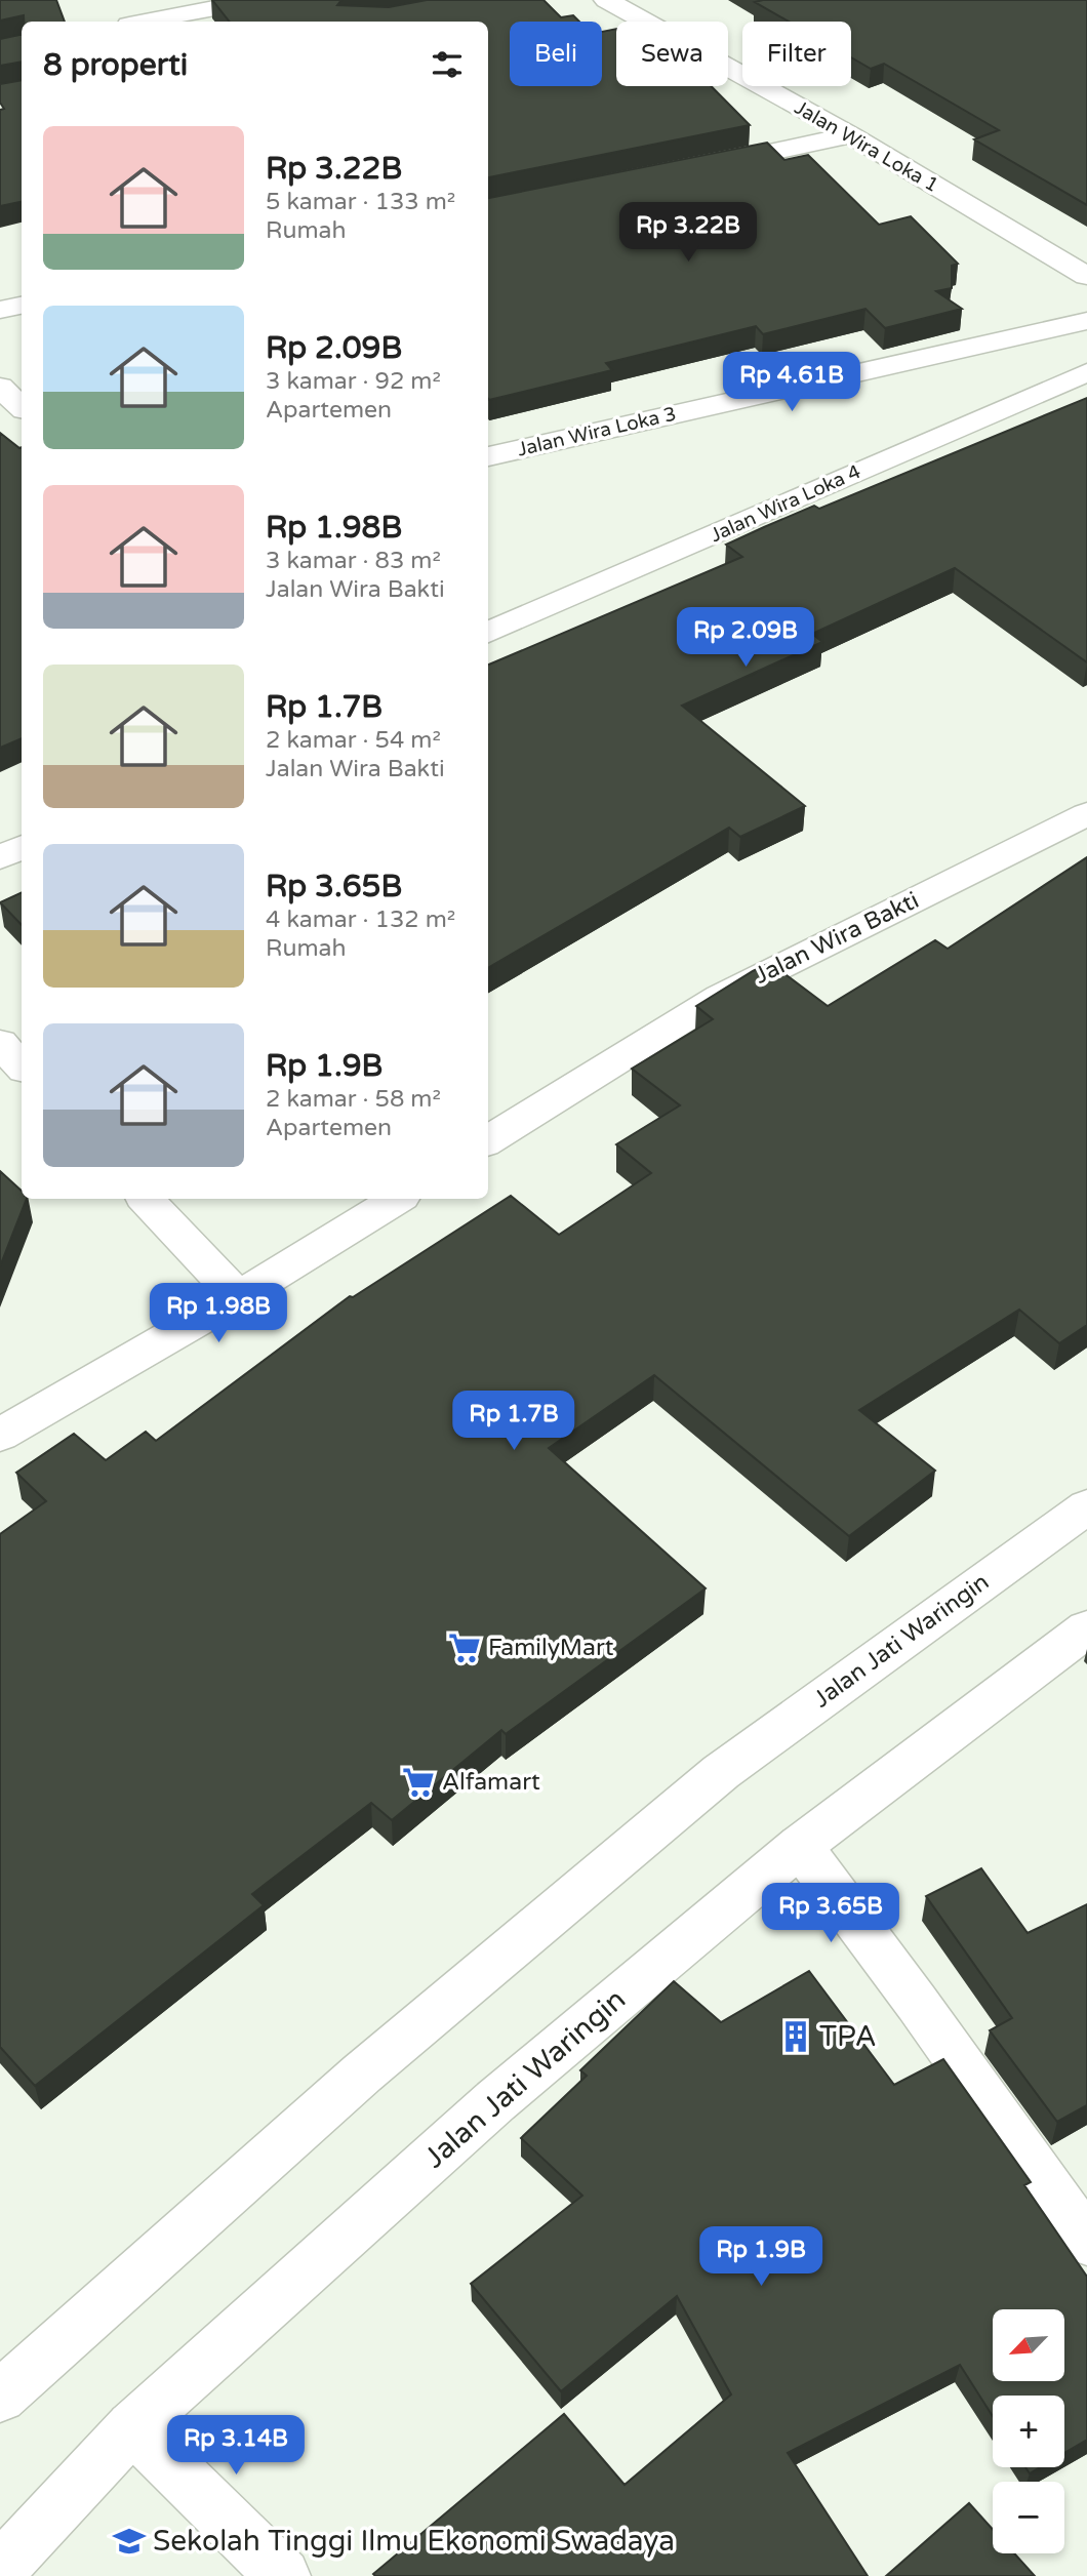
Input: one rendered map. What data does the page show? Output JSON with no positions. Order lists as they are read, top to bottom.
{
  "streets": {
    "street": [
      "Jalan Wira Loka 1",
      "Jalan Wira Loka 3",
      "Jalan Wira Loka 4",
      "Jalan Wira Bakti",
      "Jalan Jati Waringin"
    ]
  },
  "places": {
    "supermarket": ["FamilyMart", "Alfamart"],
    "building": ["TPA"],
    "school or university": ["Sekolah Tinggi Ilmu Ekonomi Swadaya"]
  },
  "north": "bottom left",
  "page": {
    "chip": ["Beli", "Sewa", "Filter"],
    "heading": "8 properti",
    "list": [
      {
        "name": "Rp 3.22B",
        "note": "5 kamar · 133 m² · Rumah"
      },
      {
        "name": "Rp 2.09B",
        "note": "3 kamar · 92 m² · Apartemen"
      },
      {
        "name": "Rp 1.98B",
        "note": "3 kamar · 83 m² · Jalan Wira Bakti"
      },
      {
        "name": "Rp 1.7B",
        "note": "2 kamar · 54 m² · Jalan Wira Bakti"
      },
      {
        "name": "Rp 3.65B",
        "note": "4 kamar · 132 m² · Rumah"
      },
      {
        "name": "Rp 1.9B",
        "note": "2 kamar · 58 m² · Apartemen"
      }
    ],
    "price": [
      "Rp 3.22B",
      "Rp 4.61B",
      "Rp 2.09B",
      "Rp 1.98B",
      "Rp 1.7B",
      "Rp 3.65B",
      "Rp 1.9B",
      "Rp 3.14B"
    ],
    "map_buttons": ["+", "−"]
  }
}
